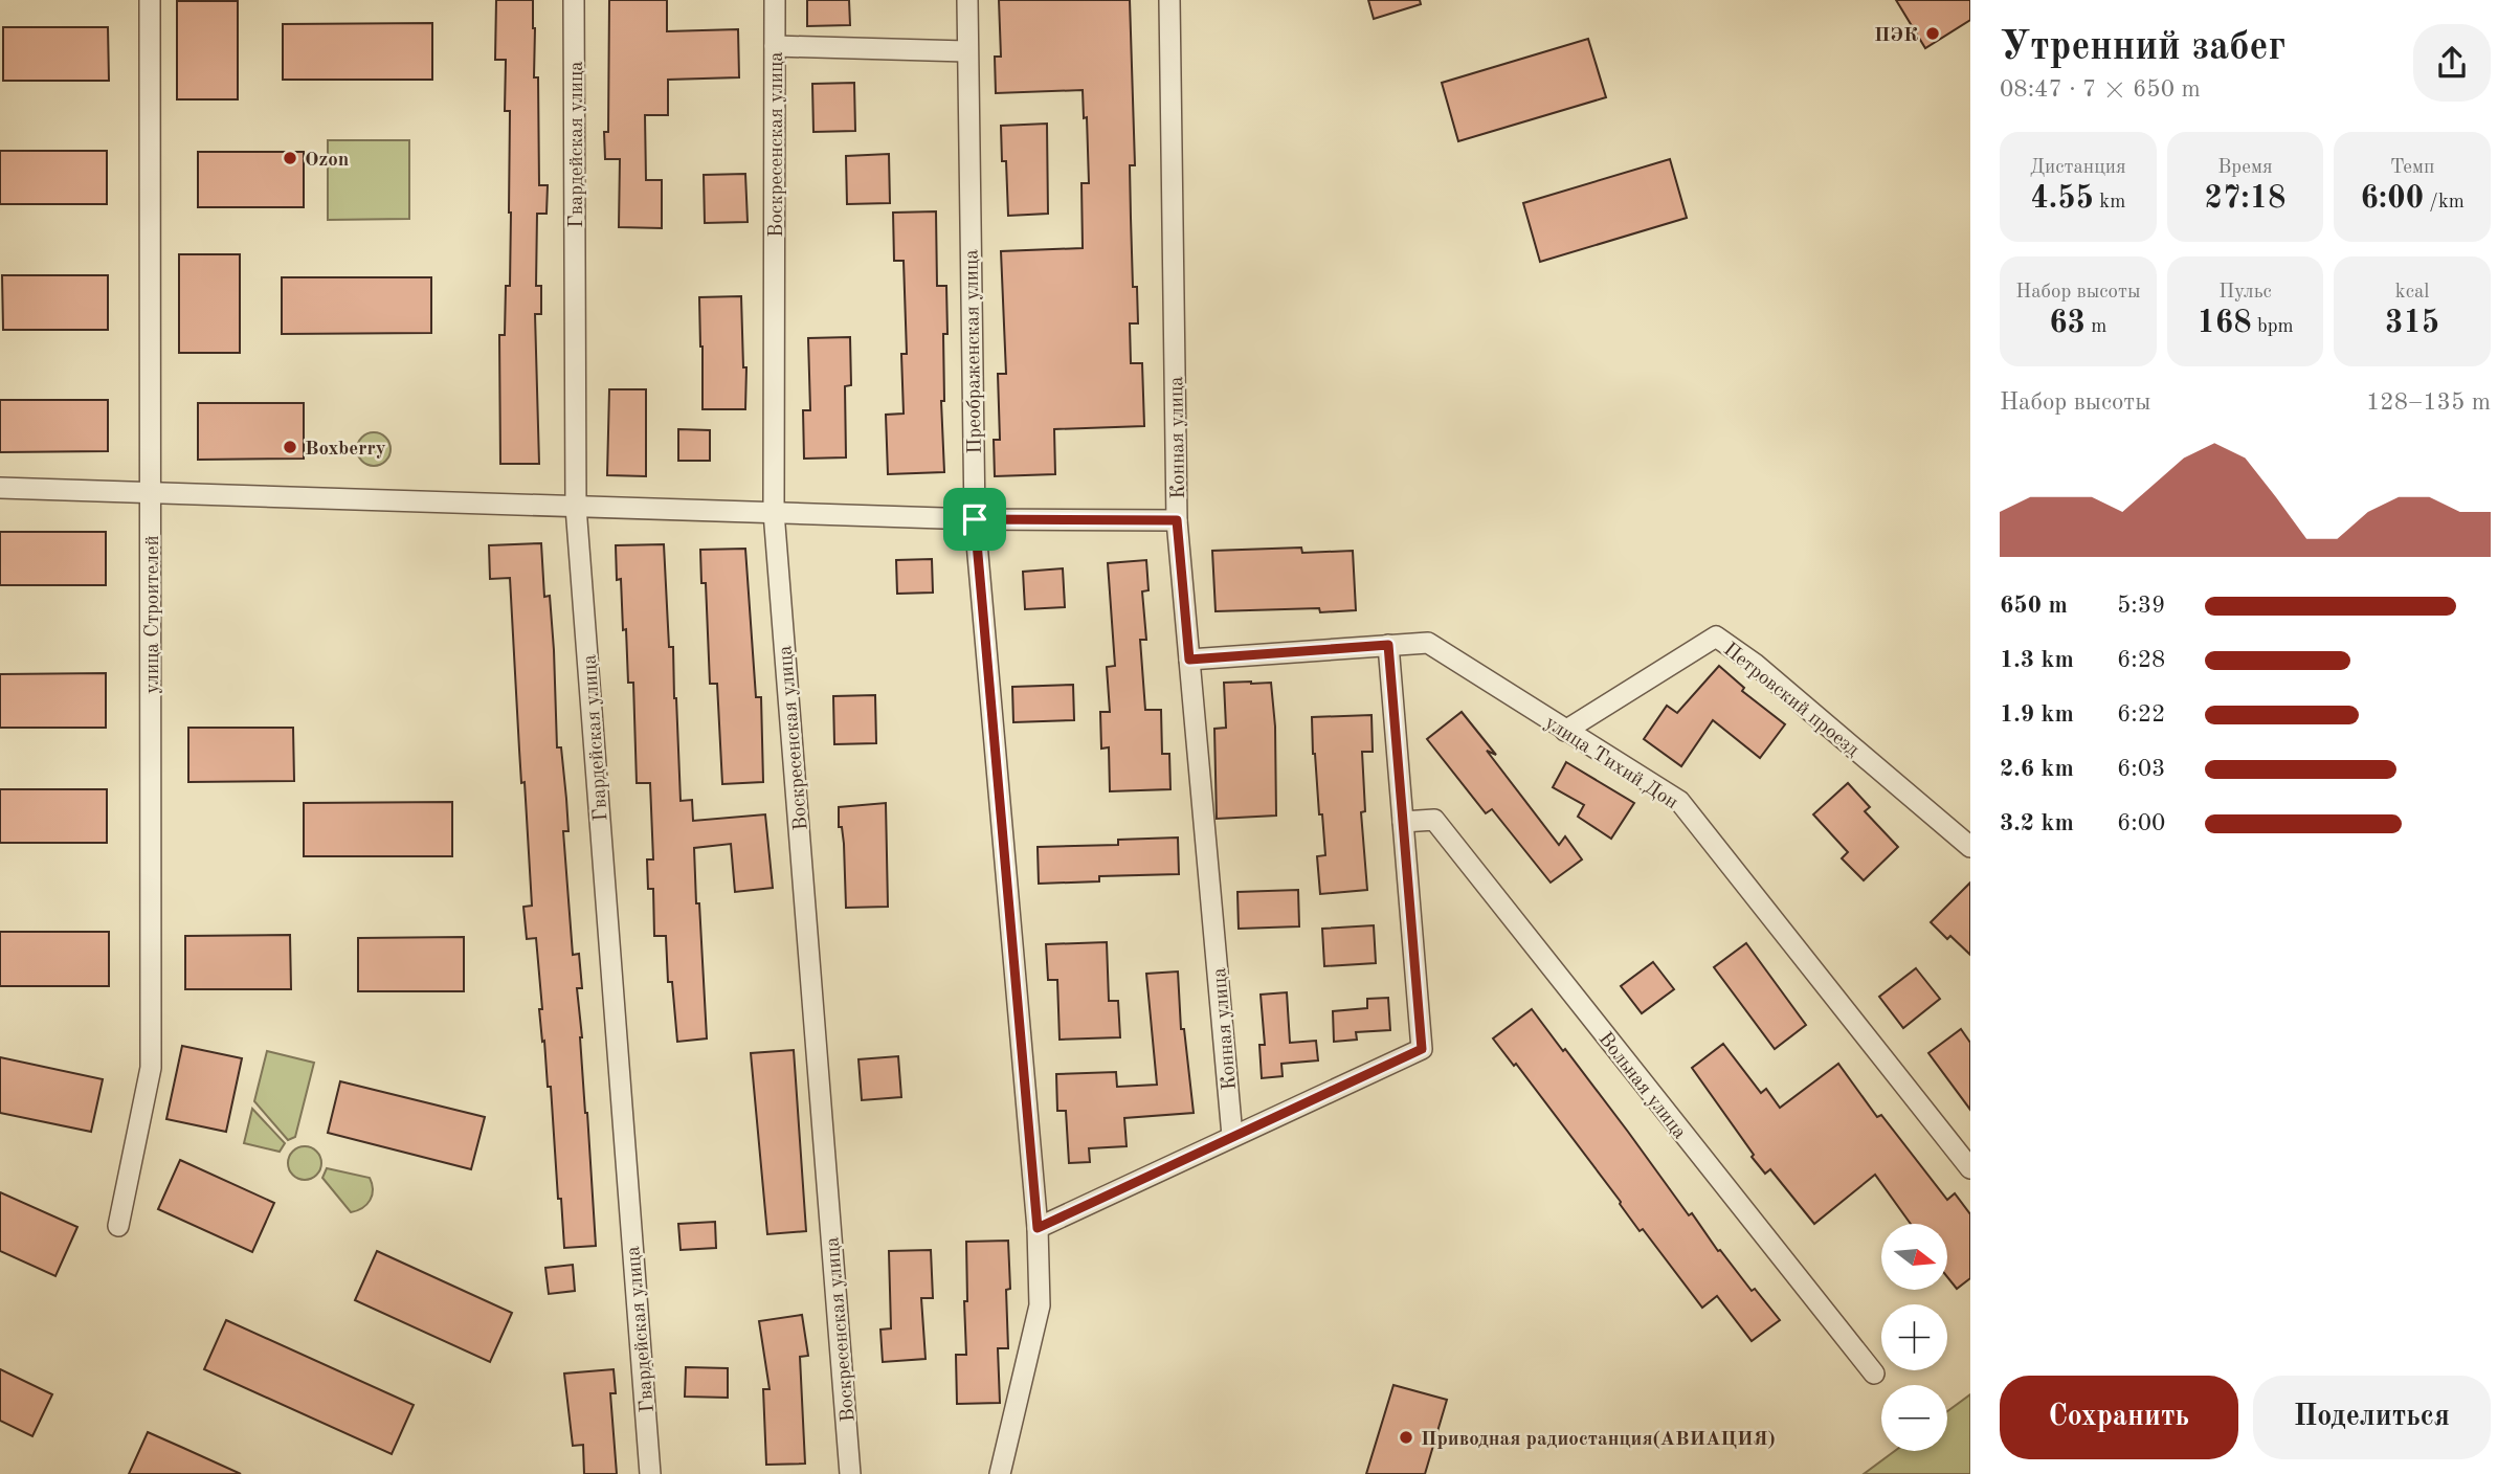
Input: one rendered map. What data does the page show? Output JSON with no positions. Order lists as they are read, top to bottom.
{
  "streets": {
    "street": [
      "Гвардейская улица",
      "Воскресенская улица",
      "Преображенская улица",
      "Конная улица",
      "улица Строителей",
      "Петровский проезд",
      "улица Тихий Дон",
      "Вольная улица"
    ]
  },
  "crossings": [
    ["Конная улица", "улица Тихий Дон"],
    ["Петровский проезд", "улица Тихий Дон"]
  ],
  "places": [
    "ПЭК",
    "Ozon",
    "Boxberry",
    "Приводная радиостанция(АВИАЦИЯ)"
  ],
  "north": "right",
  "page": {
    "heading": ["Утренний забег", "08:47 · 7 × 650 m"],
    "stats": [
      ["Дистанция", "4.55 km"],
      ["Время", "27:18"],
      ["Темп", "6:00 /km"],
      ["Набор высоты", "63 m"],
      ["Пульс", "168 bpm"],
      ["kcal", "315"]
    ],
    "chart": ["Набор высоты", "128–135 m"],
    "list": [
      {
        "name": "650 m",
        "note": "5:39"
      },
      {
        "name": "1.3 km",
        "note": "6:28"
      },
      {
        "name": "1.9 km",
        "note": "6:22"
      },
      {
        "name": "2.6 km",
        "note": "6:03"
      },
      {
        "name": "3.2 km",
        "note": "6:00"
      }
    ],
    "map_buttons": ["+", "−"],
    "buttons": ["Сохранить", "Поделиться"]
  }
}
